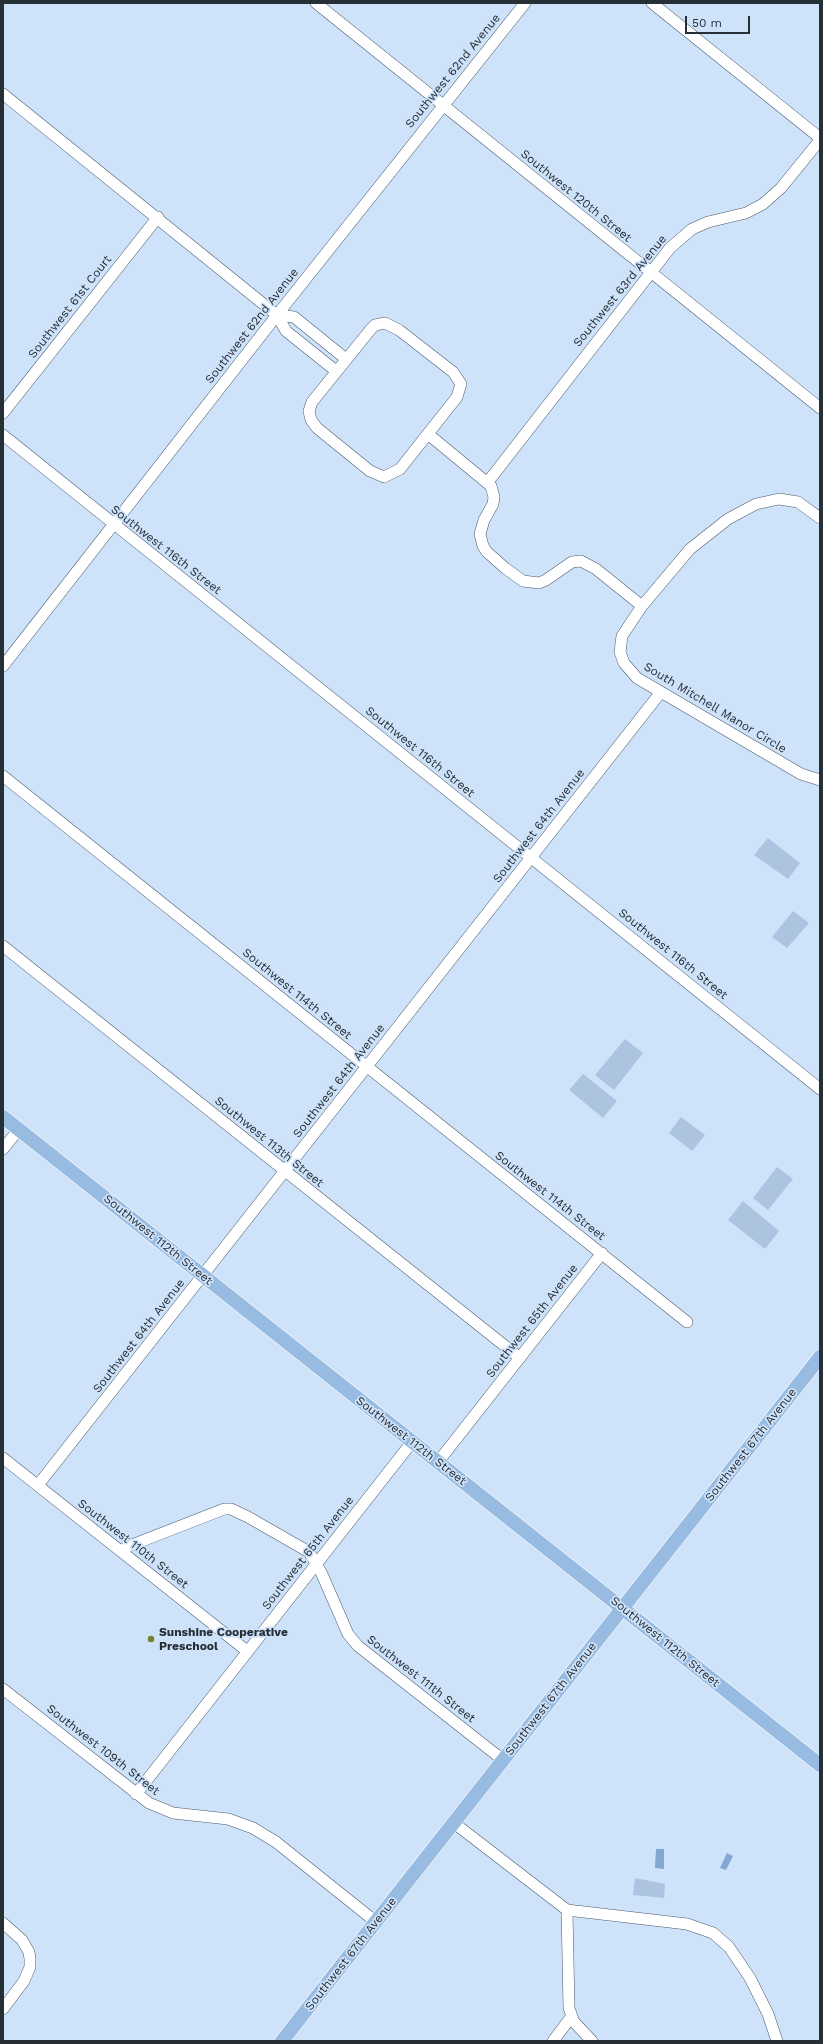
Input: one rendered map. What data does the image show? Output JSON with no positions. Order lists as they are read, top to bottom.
{
  "streets": {
    "main road": ["Southwest 112th Street", "Southwest 67th Avenue"],
    "street": [
      "Southwest 62nd Avenue",
      "Southwest 120th Street",
      "Southwest 63rd Avenue",
      "Southwest 61st Court",
      "Southwest 116th Street",
      "South Mitchell Manor Circle",
      "Southwest 64th Avenue",
      "Southwest 114th Street",
      "Southwest 113th Street",
      "Southwest 65th Avenue",
      "Southwest 110th Street",
      "Southwest 111th Street",
      "Southwest 109th Street"
    ]
  },
  "crossings": [
    ["Southwest 62nd Avenue", "Southwest 120th Street"],
    ["Southwest 62nd Avenue", "Southwest 116th Street"],
    ["Southwest 120th Street", "Southwest 63rd Avenue"],
    ["Southwest 116th Street", "Southwest 64th Avenue"],
    ["South Mitchell Manor Circle", "Southwest 64th Avenue"],
    ["Southwest 64th Avenue", "Southwest 114th Street"],
    ["Southwest 64th Avenue", "Southwest 113th Street"],
    ["Southwest 64th Avenue", "Southwest 112th Street"],
    ["Southwest 64th Avenue", "Southwest 110th Street"],
    ["Southwest 114th Street", "Southwest 65th Avenue"],
    ["Southwest 113th Street", "Southwest 65th Avenue"],
    ["Southwest 112th Street", "Southwest 65th Avenue"],
    ["Southwest 112th Street", "Southwest 67th Avenue"],
    ["Southwest 65th Avenue", "Southwest 110th Street"],
    ["Southwest 65th Avenue", "Southwest 111th Street"],
    ["Southwest 65th Avenue", "Southwest 109th Street"],
    ["Southwest 67th Avenue", "Southwest 111th Street"],
    ["Southwest 67th Avenue", "Southwest 109th Street"],
    ["Southwest 110th Street", "Southwest 111th Street"]
  ],
  "places": ["Sunshine Cooperative Preschool"],
  "scale_bar": "50 m"
}
